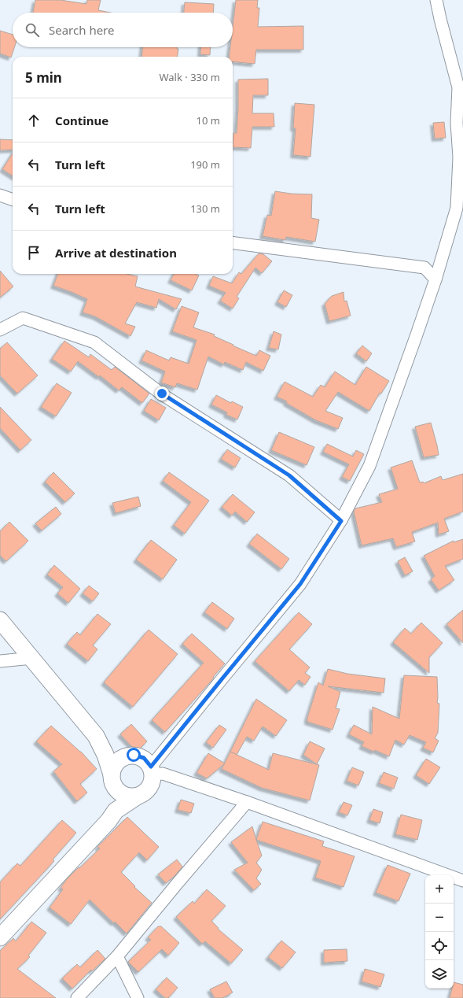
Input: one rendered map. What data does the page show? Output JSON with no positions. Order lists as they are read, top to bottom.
{
  "page": {
    "search": "Search here",
    "heading": ["5 min", "Walk · 330 m"],
    "list": [
      ["Continue", "10 m"],
      ["Turn left", "190 m"],
      ["Turn left", "130 m"],
      "Arrive at destination"
    ],
    "map_buttons": ["+", "−"]
  }
}
